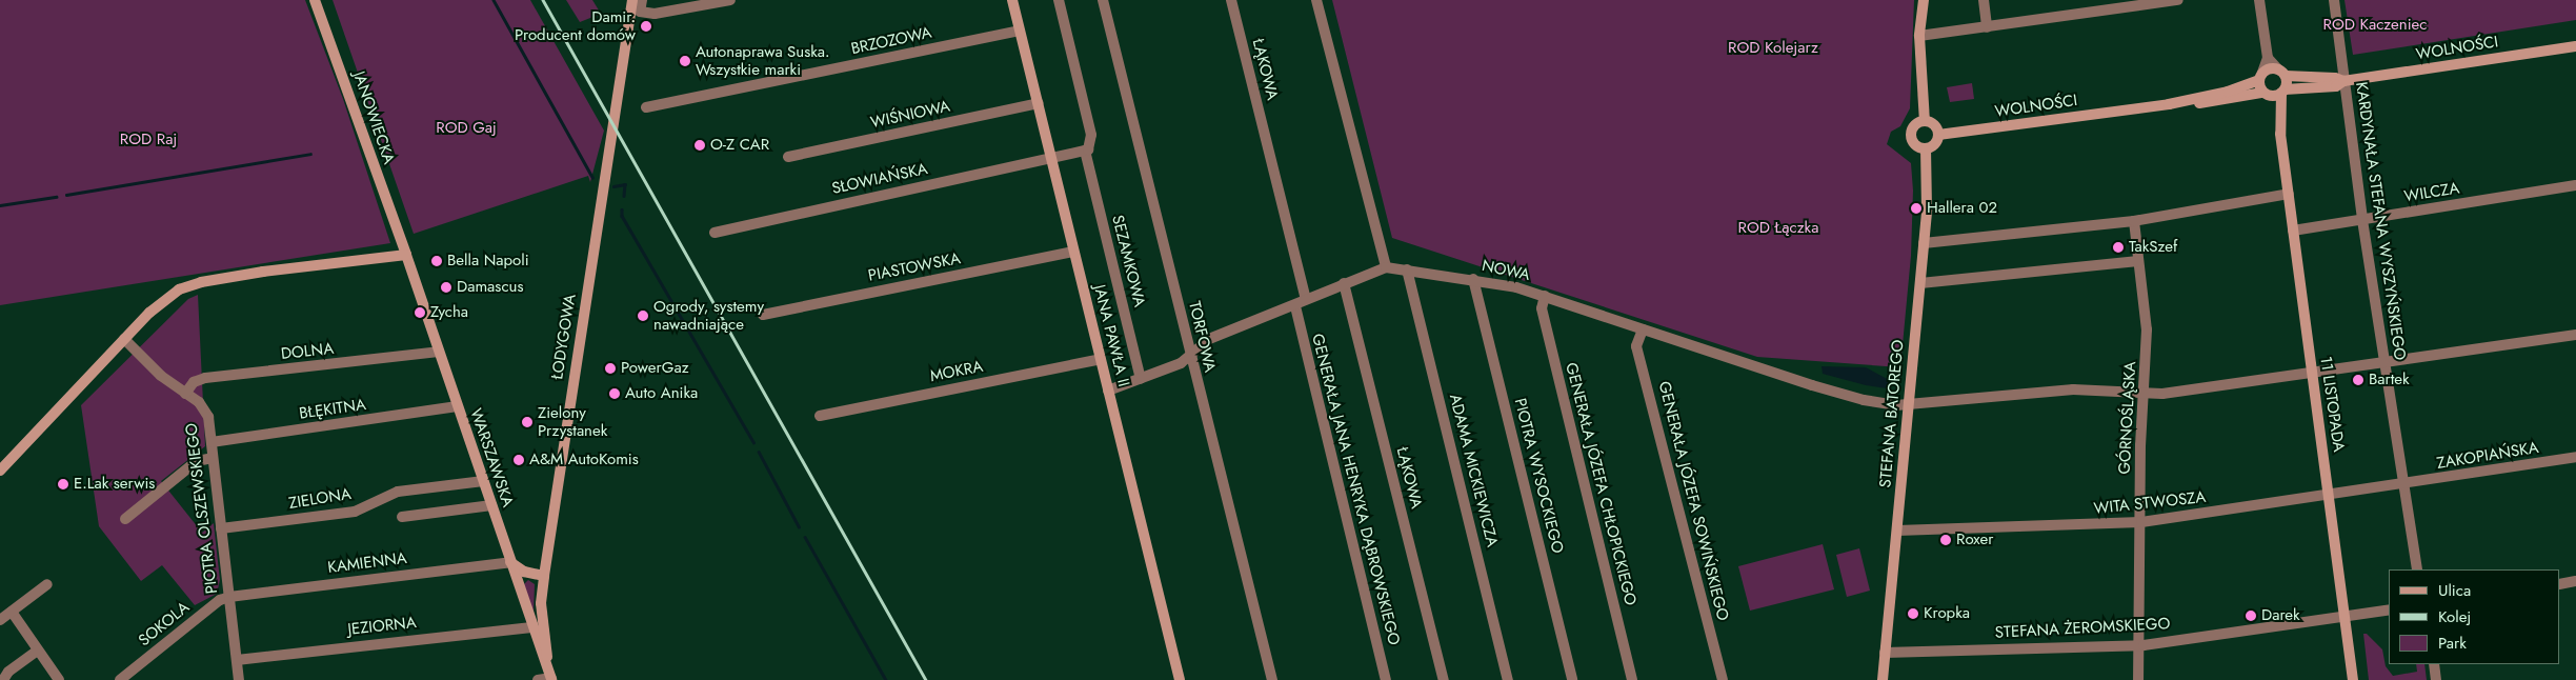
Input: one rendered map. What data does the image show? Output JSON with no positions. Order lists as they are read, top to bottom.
{
  "streets": {
    "street": [
      "BRZOZOWA",
      "WOLNOŚCI",
      "ŁĄKOWA",
      "WIŚNIOWA",
      "JANOWIECKA",
      "SŁOWIAŃSKA",
      "WILCZA",
      "KARDYNAŁA STEFANA WYSZYŃSKIEGO",
      "SEZAMKOWA",
      "PIASTOWSKA",
      "NOWA",
      "JANA PAWŁA II",
      "ŁODYGOWA",
      "TORFOWA",
      "DOLNA",
      "MOKRA",
      "11 LISTOPADA",
      "BŁĘKITNA",
      "STEFANA BATOREGO",
      "GÓRNOŚLĄSKA",
      "ZAKOPIAŃSKA",
      "WARSZAWSKA",
      "ADAMA MICKIEWICZA",
      "PIOTRA WYSOCKIEGO",
      "GENERAŁA JÓZEFA CHŁOPICKIEGO",
      "GENERAŁA JANA HENRYKA DĄBROWSKIEGO",
      "ZIELONA",
      "GENERAŁA JÓZEFA SOWIŃSKIEGO",
      "WITA STWOSZA",
      "PIOTRA OLSZEWSKIEGO",
      "KAMIENNA",
      "SOKOLA",
      "JEZIORNA",
      "STEFANA ŻEROMSKIEGO"
    ]
  },
  "crossings": [
    ["BRZOZOWA", "JANA PAWŁA II"],
    ["WOLNOŚCI", "KARDYNAŁA STEFANA WYSZYŃSKIEGO"],
    ["WOLNOŚCI", "11 LISTOPADA"],
    ["WOLNOŚCI", "STEFANA BATOREGO"],
    ["ŁĄKOWA", "NOWA"],
    ["WIŚNIOWA", "JANA PAWŁA II"],
    ["JANOWIECKA", "WARSZAWSKA"],
    ["SŁOWIAŃSKA", "JANA PAWŁA II"],
    ["WILCZA", "KARDYNAŁA STEFANA WYSZYŃSKIEGO"],
    ["WILCZA", "11 LISTOPADA"],
    ["KARDYNAŁA STEFANA WYSZYŃSKIEGO", "NOWA"],
    ["KARDYNAŁA STEFANA WYSZYŃSKIEGO", "ZAKOPIAŃSKA"],
    ["KARDYNAŁA STEFANA WYSZYŃSKIEGO", "WITA STWOSZA"],
    ["SEZAMKOWA", "NOWA"],
    ["PIASTOWSKA", "JANA PAWŁA II"],
    ["NOWA", "JANA PAWŁA II"],
    ["NOWA", "TORFOWA"],
    ["NOWA", "11 LISTOPADA"],
    ["NOWA", "STEFANA BATOREGO"],
    ["NOWA", "GÓRNOŚLĄSKA"],
    ["NOWA", "ADAMA MICKIEWICZA"],
    ["NOWA", "PIOTRA WYSOCKIEGO"],
    ["NOWA", "GENERAŁA JÓZEFA CHŁOPICKIEGO"],
    ["NOWA", "GENERAŁA JANA HENRYKA DĄBROWSKIEGO"],
    ["NOWA", "GENERAŁA JÓZEFA SOWIŃSKIEGO"],
    ["JANA PAWŁA II", "MOKRA"],
    ["ŁODYGOWA", "WARSZAWSKA"],
    ["DOLNA", "WARSZAWSKA"],
    ["DOLNA", "PIOTRA OLSZEWSKIEGO"],
    ["11 LISTOPADA", "WITA STWOSZA"],
    ["11 LISTOPADA", "STEFANA ŻEROMSKIEGO"],
    ["BŁĘKITNA", "WARSZAWSKA"],
    ["BŁĘKITNA", "PIOTRA OLSZEWSKIEGO"],
    ["STEFANA BATOREGO", "WITA STWOSZA"],
    ["STEFANA BATOREGO", "STEFANA ŻEROMSKIEGO"],
    ["GÓRNOŚLĄSKA", "WITA STWOSZA"],
    ["GÓRNOŚLĄSKA", "STEFANA ŻEROMSKIEGO"],
    ["ZAKOPIAŃSKA", "WITA STWOSZA"],
    ["WARSZAWSKA", "ZIELONA"],
    ["WARSZAWSKA", "KAMIENNA"],
    ["WARSZAWSKA", "JEZIORNA"],
    ["ZIELONA", "PIOTRA OLSZEWSKIEGO"],
    ["PIOTRA OLSZEWSKIEGO", "KAMIENNA"],
    ["PIOTRA OLSZEWSKIEGO", "SOKOLA"],
    ["PIOTRA OLSZEWSKIEGO", "JEZIORNA"],
    ["KAMIENNA", "SOKOLA"]
  ],
  "parks": [
    "ROD Kaczeniec",
    "ROD Kolejarz",
    "ROD Gaj",
    "ROD Raj",
    "ROD Łączka"
  ],
  "places": [
    "Damir. Producent domów",
    "Autonaprawa Suska. Wszystkie marki",
    "O-Z CAR",
    "Hallera 02",
    "TakSzef",
    "Bella Napoli",
    "Damascus",
    "Zycha",
    "Ogrody, systemy nawadniające",
    "PowerGaz",
    "Bartek",
    "Auto Anika",
    "Zielony Przystanek",
    "A&M AutoKomis",
    "E.Lak serwis",
    "Roxer",
    "Kropka",
    "Darek"
  ],
  "legend": ["Ulica", "Kolej", "Park"]
}
